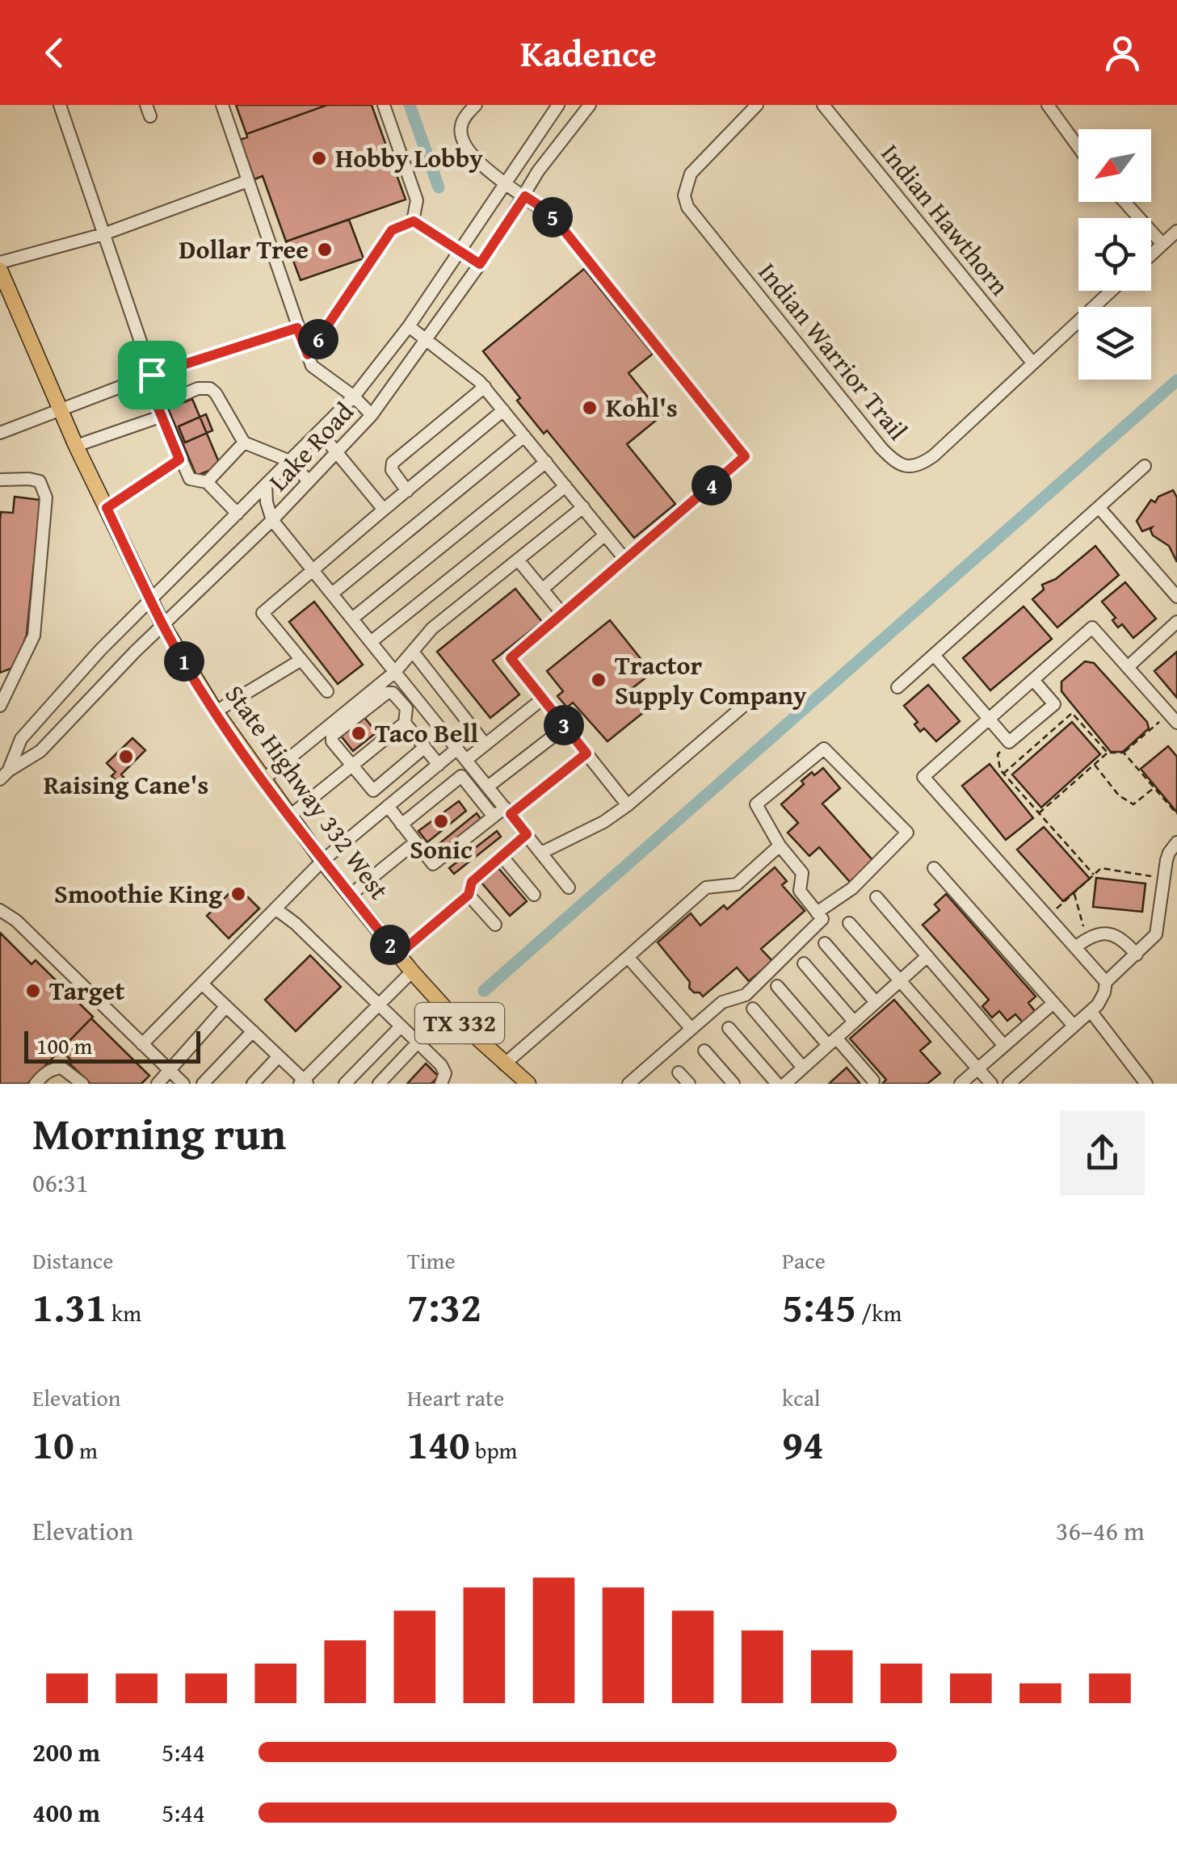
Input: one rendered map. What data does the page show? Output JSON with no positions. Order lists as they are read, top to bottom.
{
  "streets": {
    "main road": ["State Highway 332 West", "TX 332"],
    "street": ["Indian Hawthorn", "Indian Warrior Trail", "Lake Road"]
  },
  "crossings": [
    ["Indian Hawthorn", "Indian Warrior Trail"],
    ["Lake Road", "State Highway 332 West"]
  ],
  "places": [
    "Hobby Lobby",
    "Dollar Tree",
    "Kohl's",
    "Tractor Supply Company",
    "Taco Bell",
    "Raising Cane's",
    "Sonic",
    "Smoothie King",
    "Target"
  ],
  "scale_bar": "100 m",
  "north": "bottom left",
  "page": {
    "header": "Kadence",
    "pins": [
      "5",
      "6",
      "4",
      "1",
      "3",
      "2"
    ],
    "scale": "100 m",
    "heading": ["Morning run", "06:31"],
    "stats": [
      ["Distance", "1.31 km"],
      ["Time", "7:32"],
      ["Pace", "5:45 /km"],
      ["Elevation", "10 m"],
      ["Heart rate", "140 bpm"],
      ["kcal", "94"]
    ],
    "chart": ["Elevation", "36–46 m"],
    "list": [
      {
        "name": "200 m",
        "note": "5:44"
      },
      {
        "name": "400 m",
        "note": "5:44"
      }
    ]
  }
}
